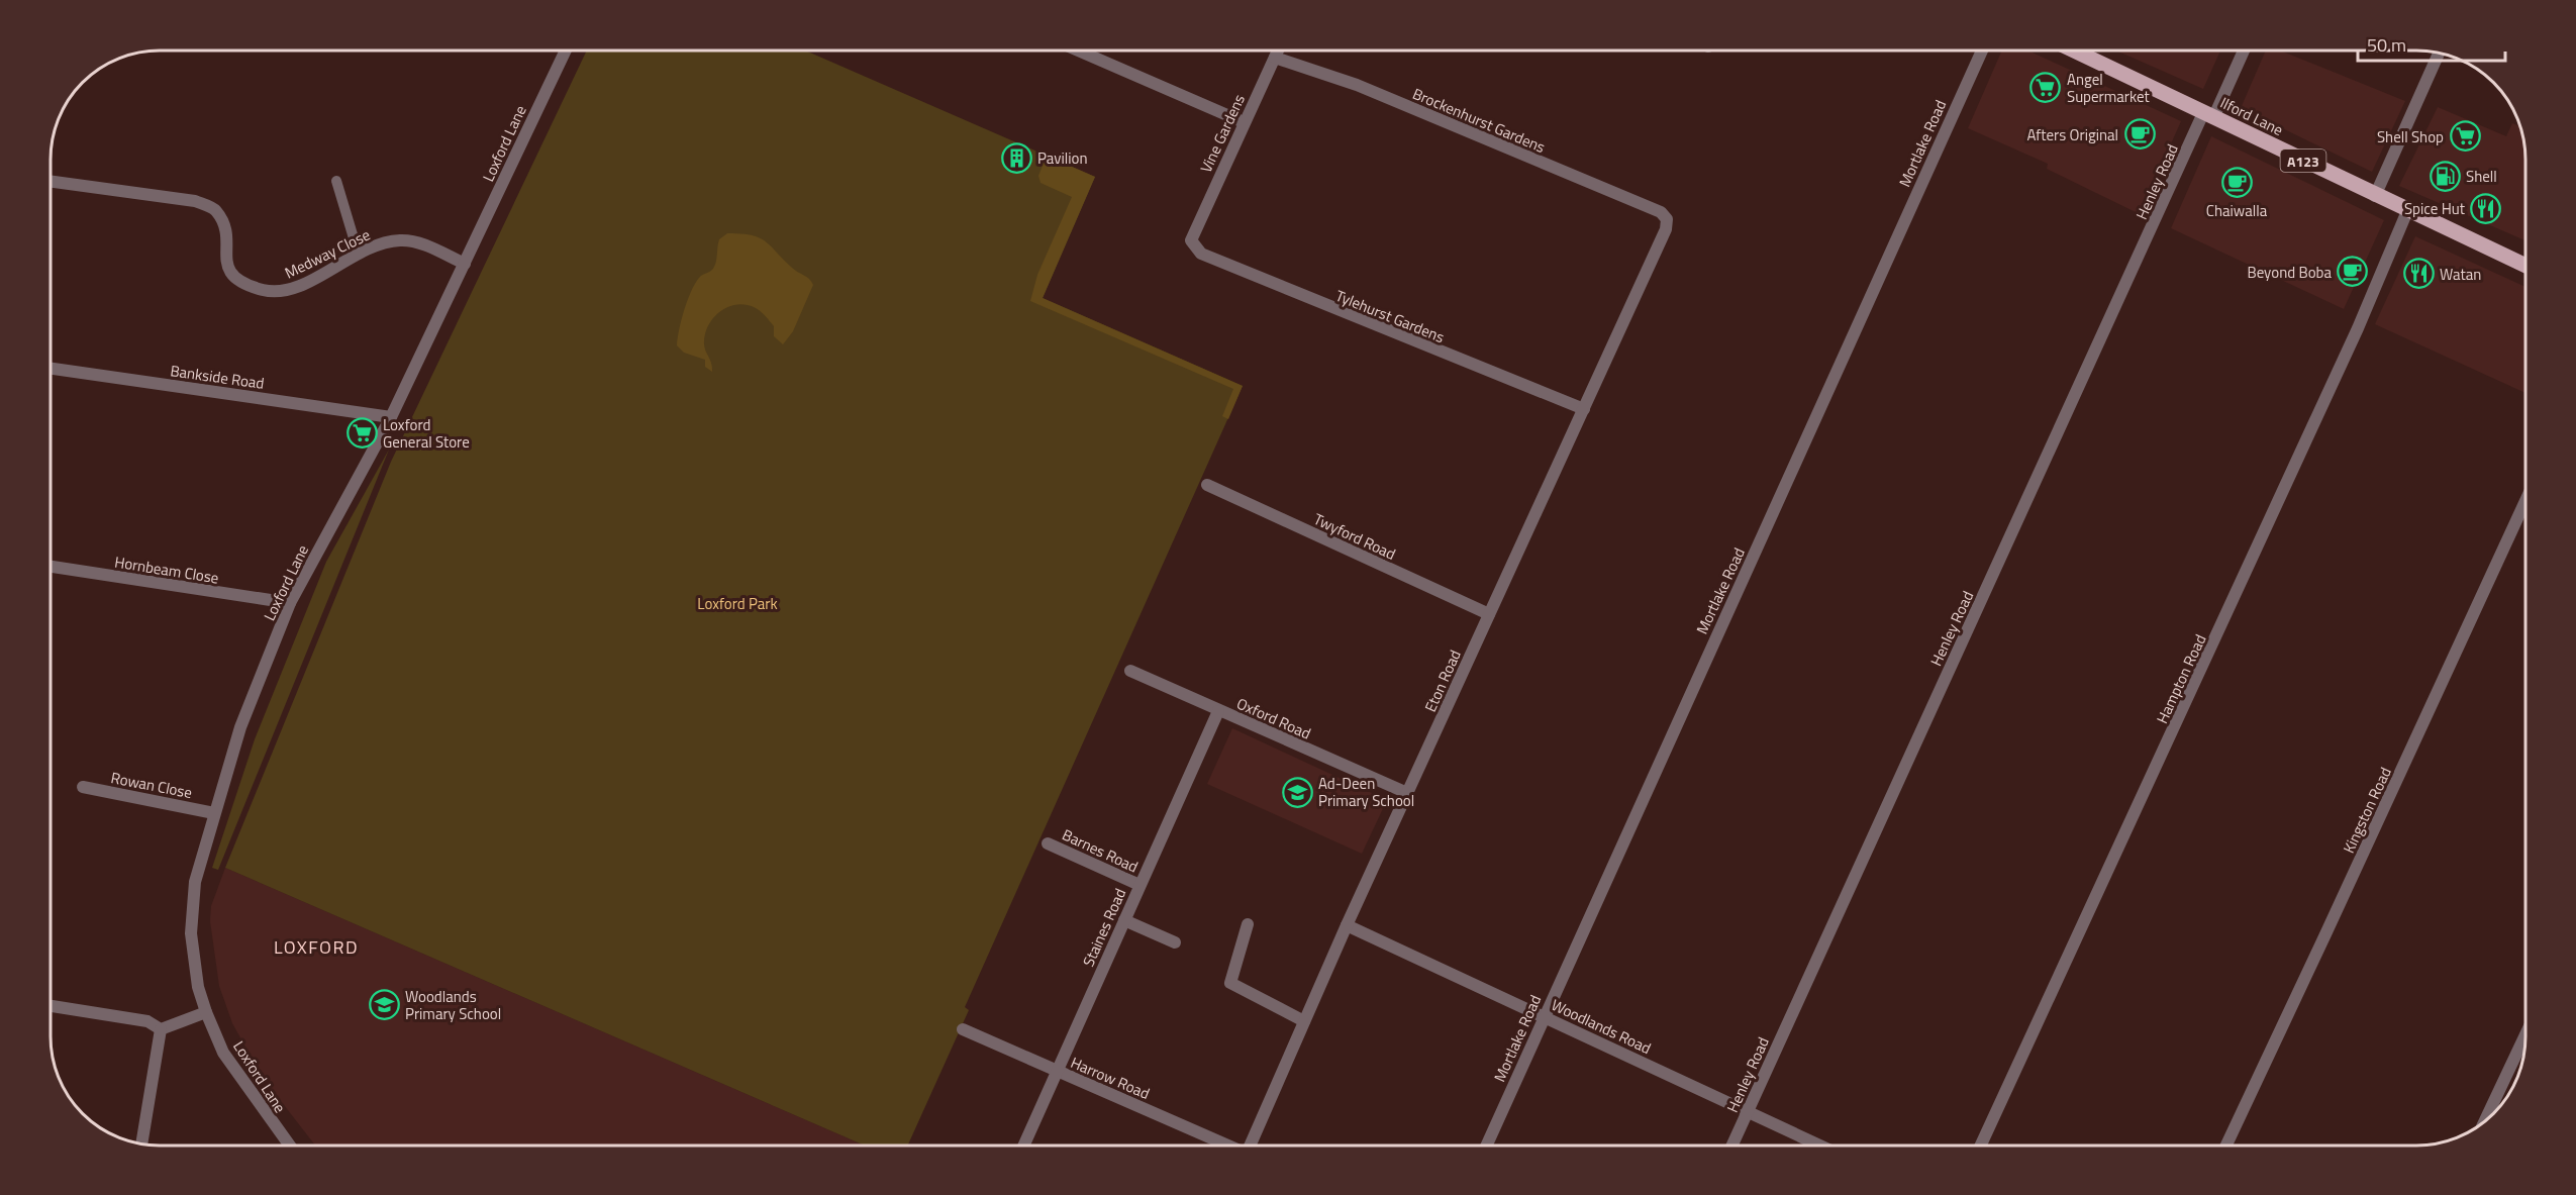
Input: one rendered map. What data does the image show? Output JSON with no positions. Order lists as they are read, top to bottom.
{
  "streets": {
    "main road": ["Ilford Lane", "A123"],
    "street": [
      "Brockenhurst Gardens",
      "Vine Gardens",
      "Loxford Lane",
      "Mortlake Road",
      "Henley Road",
      "Medway Close",
      "Tylehurst Gardens",
      "Bankside Road",
      "Twyford Road",
      "Hornbeam Close",
      "Hampton Road",
      "Eton Road",
      "Oxford Road",
      "Rowan Close",
      "Kingston Road",
      "Barnes Road",
      "Staines Road",
      "Woodlands Road",
      "Harrow Road"
    ]
  },
  "crossings": [
    ["Ilford Lane", "Henley Road"],
    ["Ilford Lane", "Hampton Road"],
    ["Brockenhurst Gardens", "Vine Gardens"],
    ["Brockenhurst Gardens", "Eton Road"],
    ["Vine Gardens", "Tylehurst Gardens"],
    ["Loxford Lane", "Medway Close"],
    ["Loxford Lane", "Bankside Road"],
    ["Loxford Lane", "Hornbeam Close"],
    ["Loxford Lane", "Rowan Close"],
    ["Mortlake Road", "Woodlands Road"],
    ["Henley Road", "Woodlands Road"],
    ["Tylehurst Gardens", "Eton Road"],
    ["Twyford Road", "Eton Road"],
    ["Eton Road", "Oxford Road"],
    ["Eton Road", "Woodlands Road"],
    ["Oxford Road", "Staines Road"],
    ["Barnes Road", "Staines Road"],
    ["Staines Road", "Harrow Road"]
  ],
  "districts": ["LOXFORD"],
  "parks": ["Loxford Park"],
  "places": {
    "supermarket": ["Angel Supermarket", "Shell Shop", "Loxford General Store"],
    "cafe": ["Afters Original", "Chaiwalla", "Beyond Boba"],
    "building": ["Pavilion"],
    "fuel station": ["Shell"],
    "restaurant": ["Spice Hut", "Watan"],
    "school or university": ["Ad-Deen Primary School", "Woodlands Primary School"]
  },
  "scale_bar": "50 m"
}
